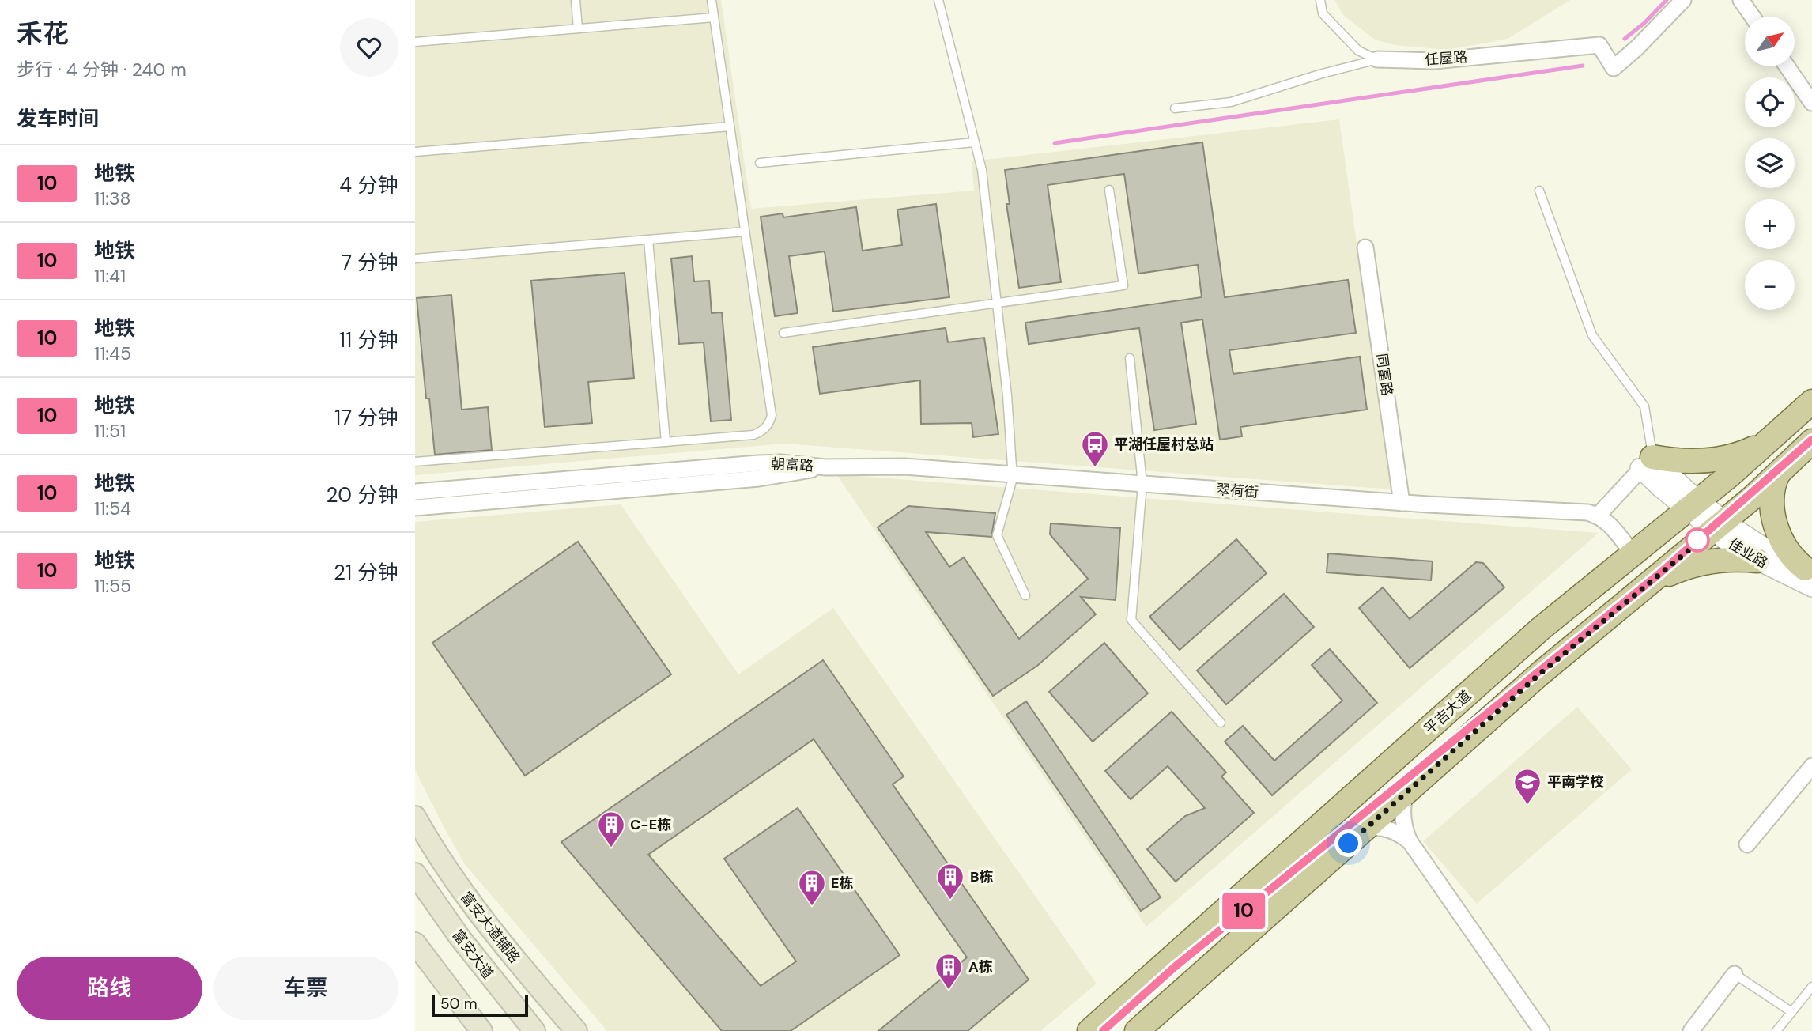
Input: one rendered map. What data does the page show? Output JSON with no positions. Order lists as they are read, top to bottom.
{
  "streets": {
    "main road": ["平吉大道", "富安大道辅路", "富安大道"],
    "street": [
      "任屋路",
      "同富路",
      "朝富路",
      "翠荷街",
      "佳业路"
    ]
  },
  "crossings": [
    ["同富路", "翠荷街"],
    ["朝富路", "翠荷街"],
    ["佳业路", "平吉大道"]
  ],
  "places": {
    "bus stop": ["平湖任屋村总站"],
    "school or university": ["平南学校"],
    "building": [
      "C-E栋",
      "B栋",
      "E栋",
      "A栋"
    ]
  },
  "lines": ["metro line 10"],
  "scale_bar": "50 m",
  "north": "top right",
  "page": {
    "heading": [
      ["禾花", "步行 · 4 分钟 · 240 m"],
      "发车时间"
    ],
    "on_map": "10",
    "map_buttons": ["+", "−"],
    "list": [
      {
        "mark": "10",
        "name": "地铁",
        "note": "11:38",
        "value": "4 分钟"
      },
      {
        "mark": "10",
        "name": "地铁",
        "note": "11:41",
        "value": "7 分钟"
      },
      {
        "mark": "10",
        "name": "地铁",
        "note": "11:45",
        "value": "11 分钟"
      },
      {
        "mark": "10",
        "name": "地铁",
        "note": "11:51",
        "value": "17 分钟"
      },
      {
        "mark": "10",
        "name": "地铁",
        "note": "11:54",
        "value": "20 分钟"
      },
      {
        "mark": "10",
        "name": "地铁",
        "note": "11:55",
        "value": "21 分钟"
      }
    ],
    "buttons": ["路线", "车票"],
    "scale": "50 m"
  }
}
